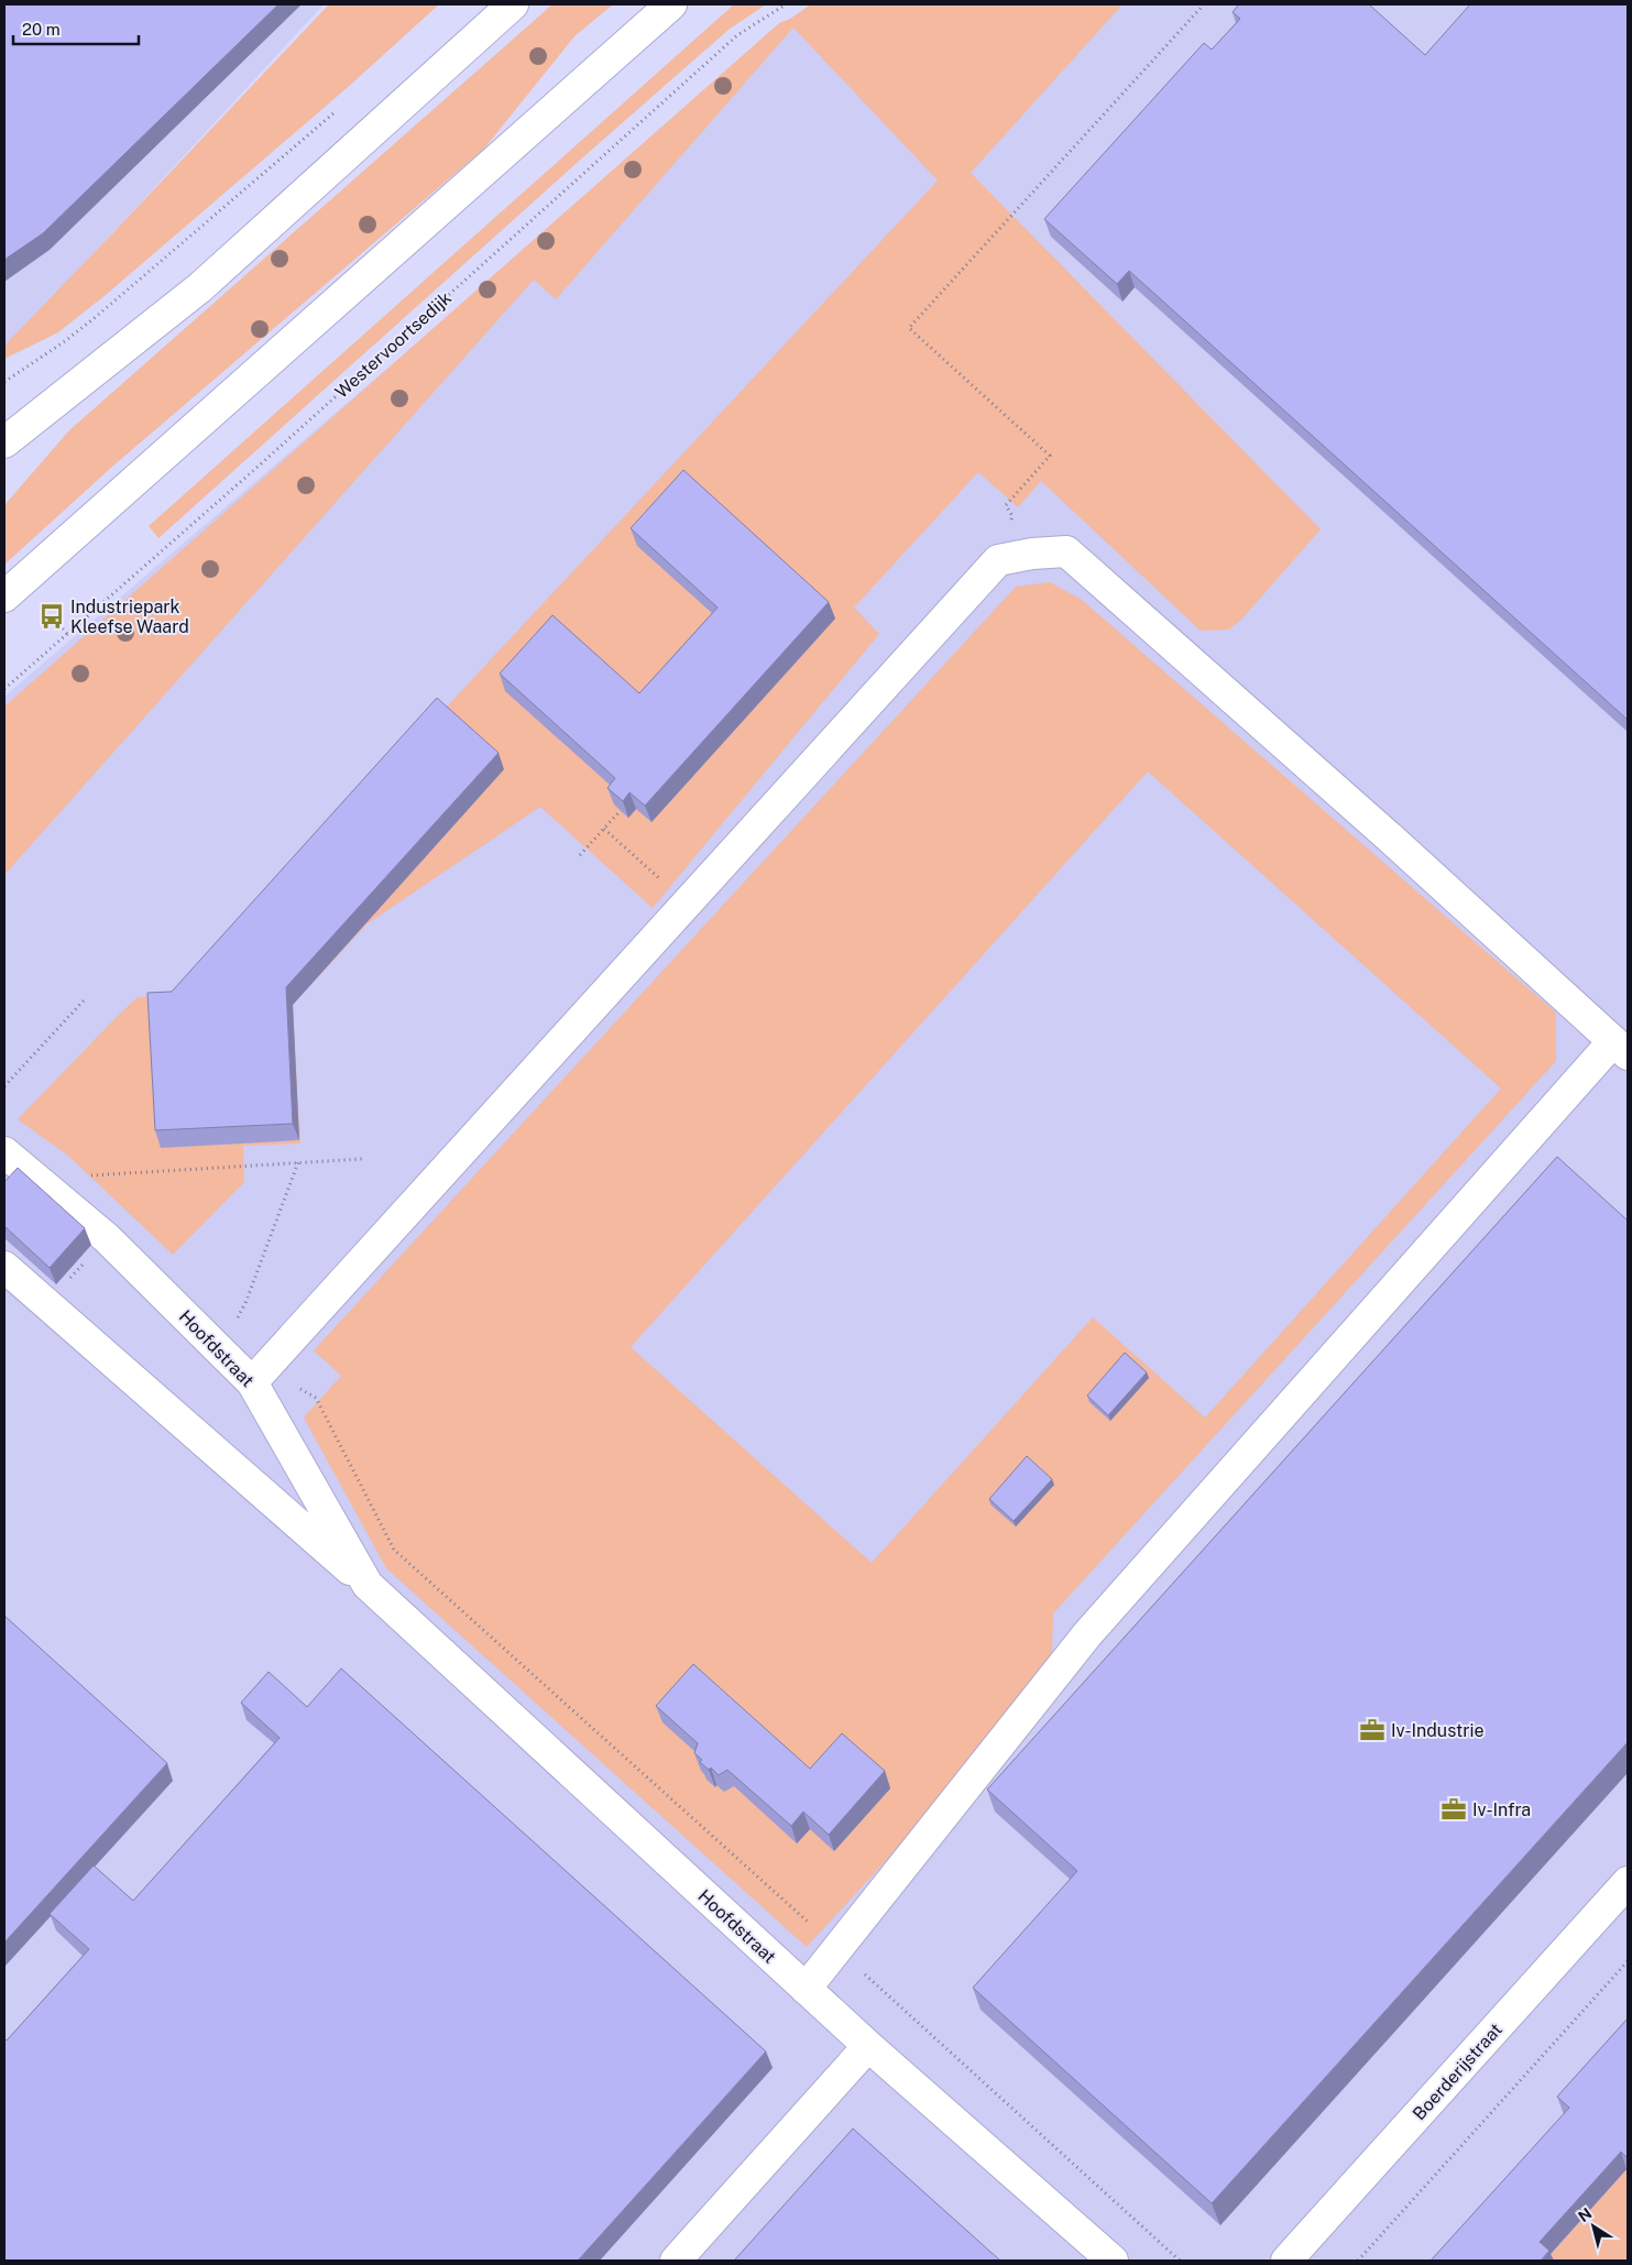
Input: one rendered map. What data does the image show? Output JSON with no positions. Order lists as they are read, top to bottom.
{
  "streets": {
    "street": ["Hoofdstraat", "Boerderijstraat"],
    "path": ["Westervoortsedijk"]
  },
  "places": {
    "bus stop": ["Industriepark Kleefse Waard"],
    "office": ["Iv-Industrie", "Iv-Infra"]
  },
  "scale_bar": "20 m",
  "north": "top left"
}
